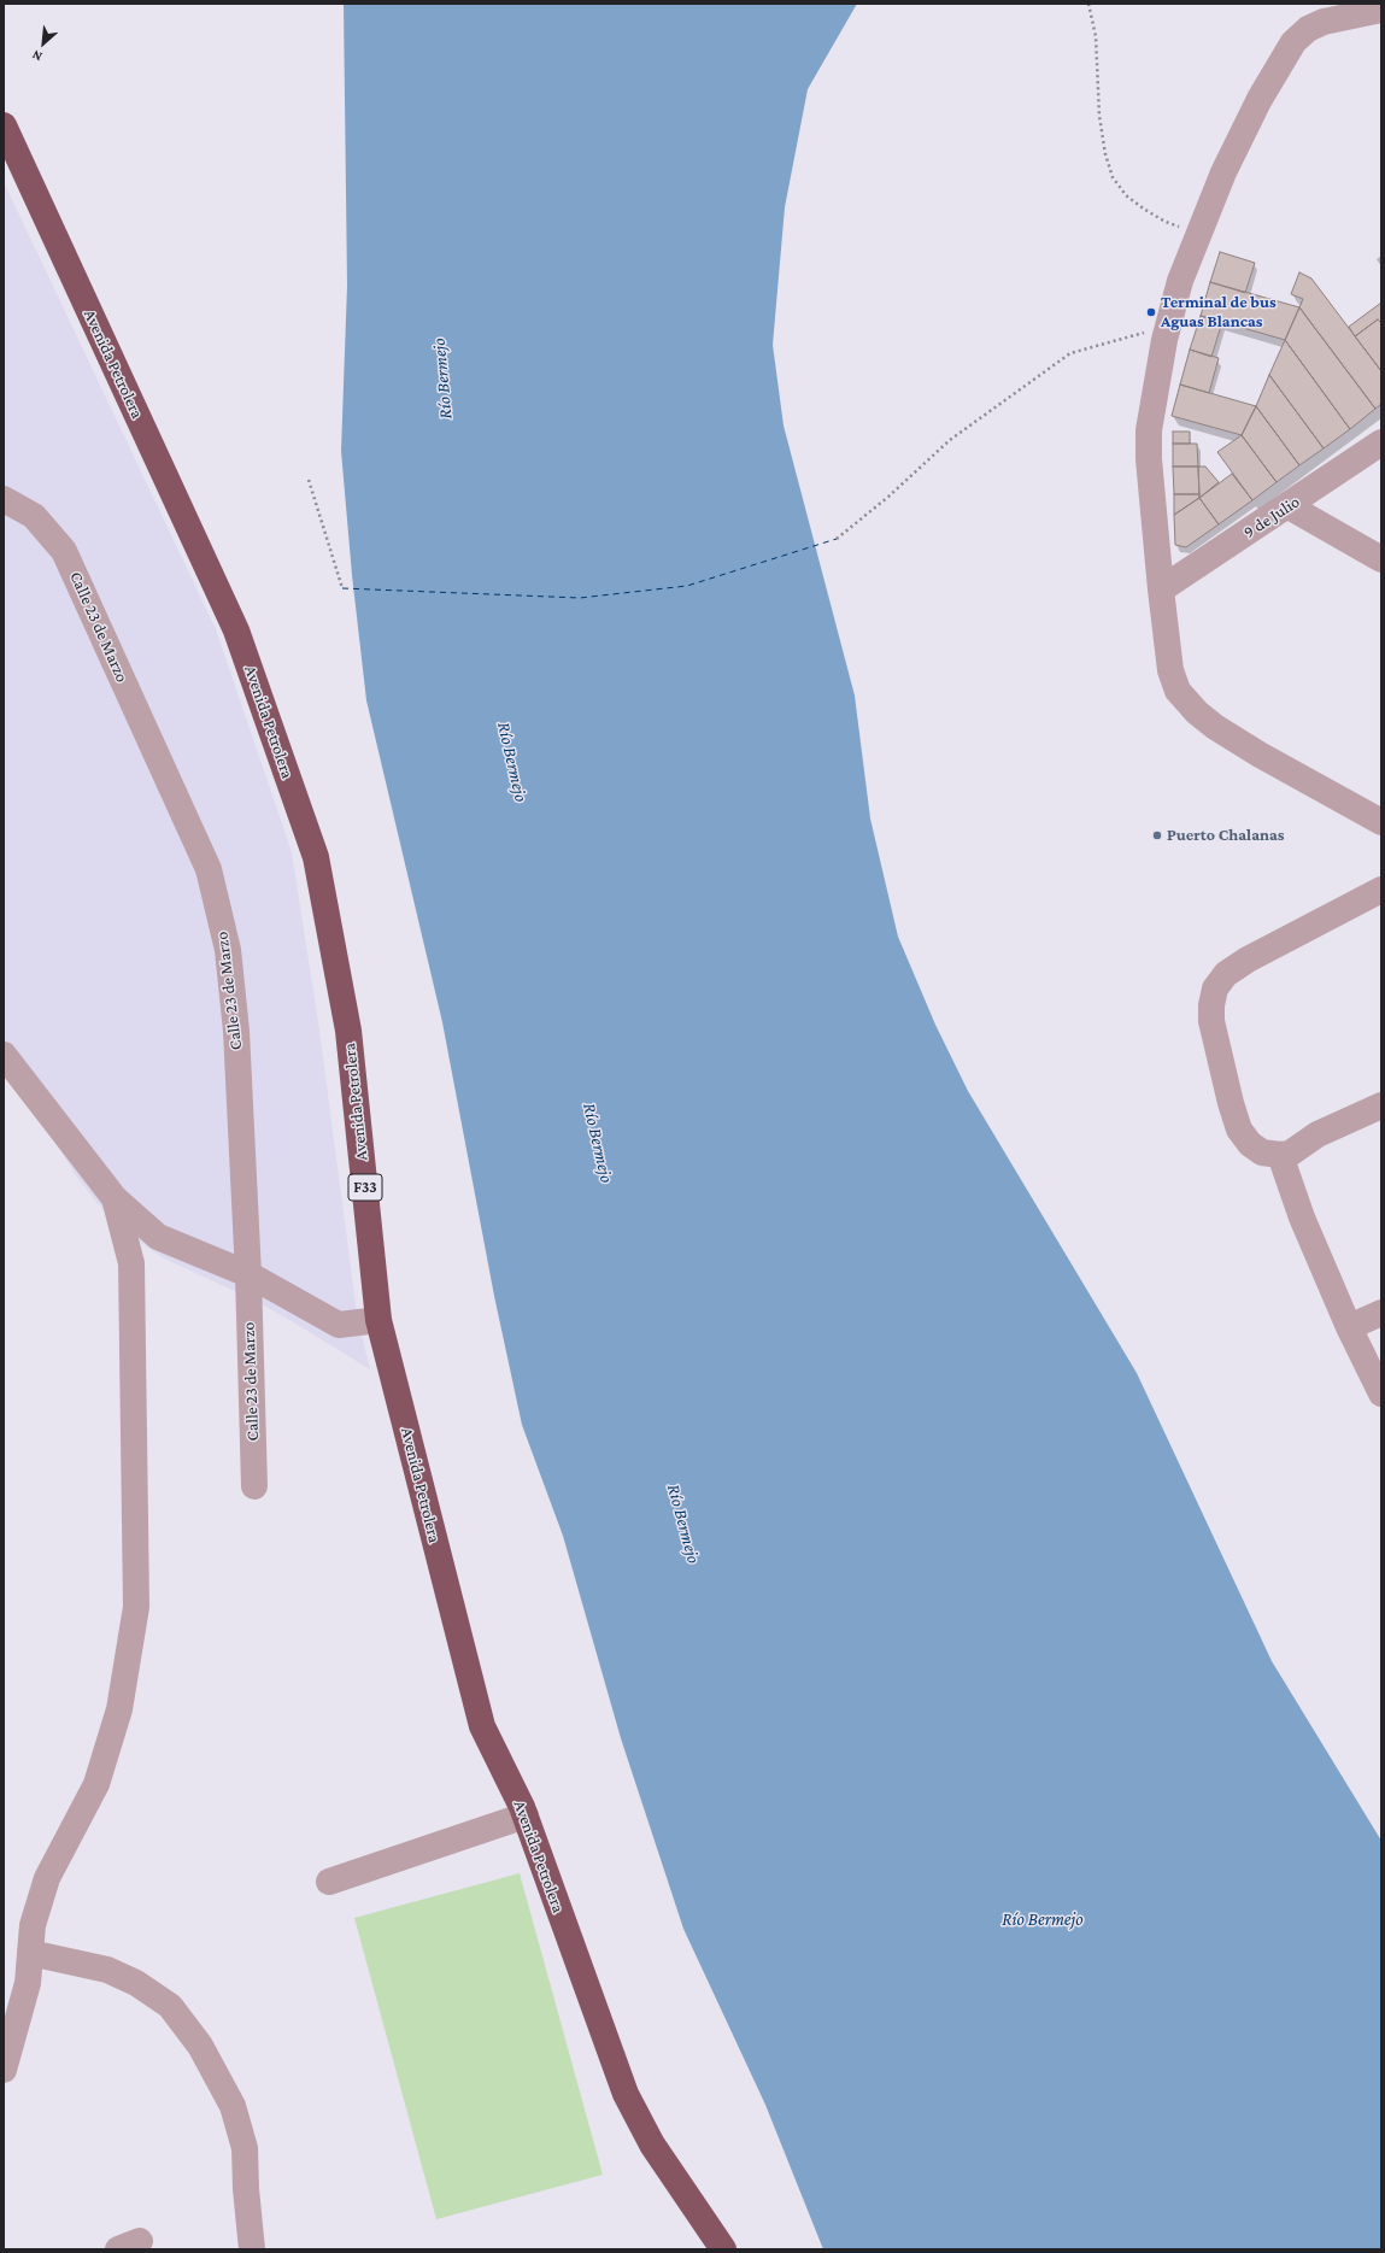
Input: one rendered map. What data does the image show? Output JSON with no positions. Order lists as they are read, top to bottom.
{
  "streets": {
    "highway": ["Avenida Petrolera", "F33"],
    "street": ["9 de Julio", "Calle 23 de Marzo"]
  },
  "water": ["Río Bermejo"],
  "places": ["Terminal de bus Aguas Blancas", "Puerto Chalanas"],
  "north": "bottom left"
}
